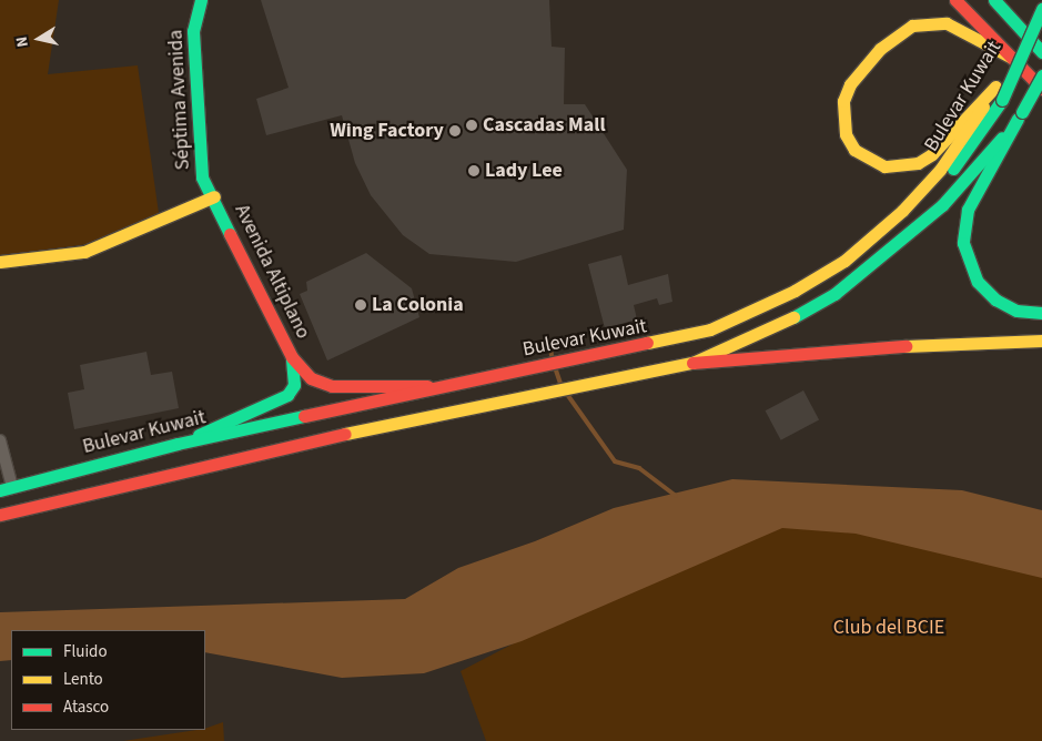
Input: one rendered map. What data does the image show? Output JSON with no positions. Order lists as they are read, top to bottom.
{
  "streets": {
    "main road": ["Bulevar Kuwait", "Séptima Avenida", "Avenida Altiplano"]
  },
  "crossings": [
    ["Bulevar Kuwait", "Avenida Altiplano"],
    ["Séptima Avenida", "Avenida Altiplano"]
  ],
  "parks": ["Club del BCIE"],
  "places": [
    "Cascadas Mall",
    "Wing Factory",
    "Lady Lee",
    "La Colonia"
  ],
  "legend": ["Fluido", "Lento", "Atasco"],
  "north": "left"
}
